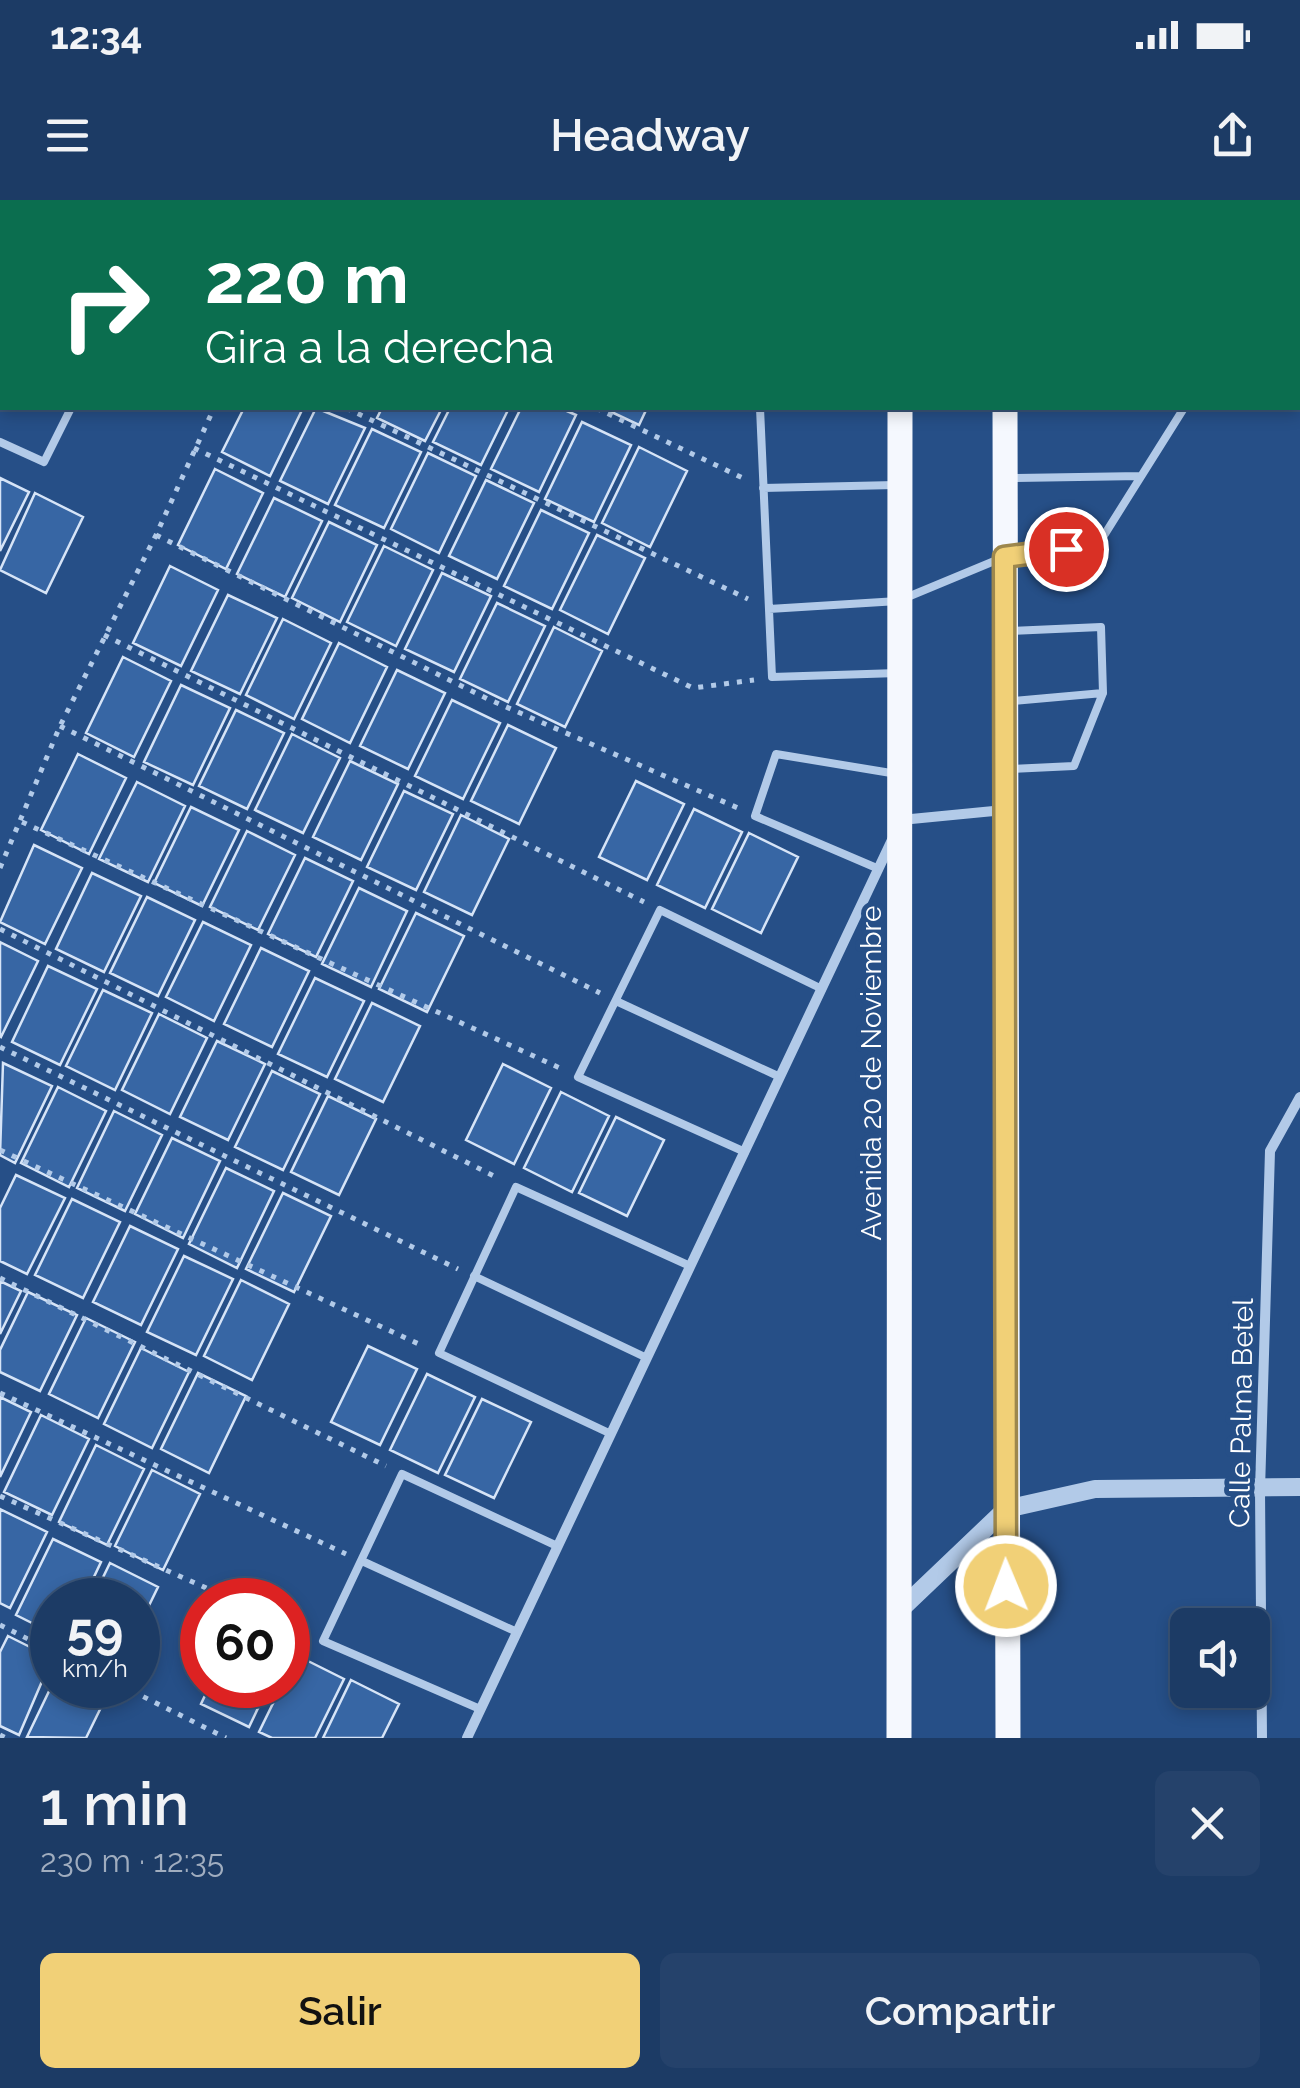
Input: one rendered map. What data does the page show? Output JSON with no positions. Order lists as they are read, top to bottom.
{
  "streets": {
    "main road": ["Avenida 20 de Noviembre"],
    "street": ["Calle Palma Betel"]
  },
  "page": {
    "status": "12:34",
    "header": "Headway",
    "turn": ["220 m", "Gira a la derecha"],
    "speed": "59 km/h",
    "limit": "60",
    "heading": ["1 min", "230 m · 12:35"],
    "buttons": ["Salir", "Compartir"]
  }
}
